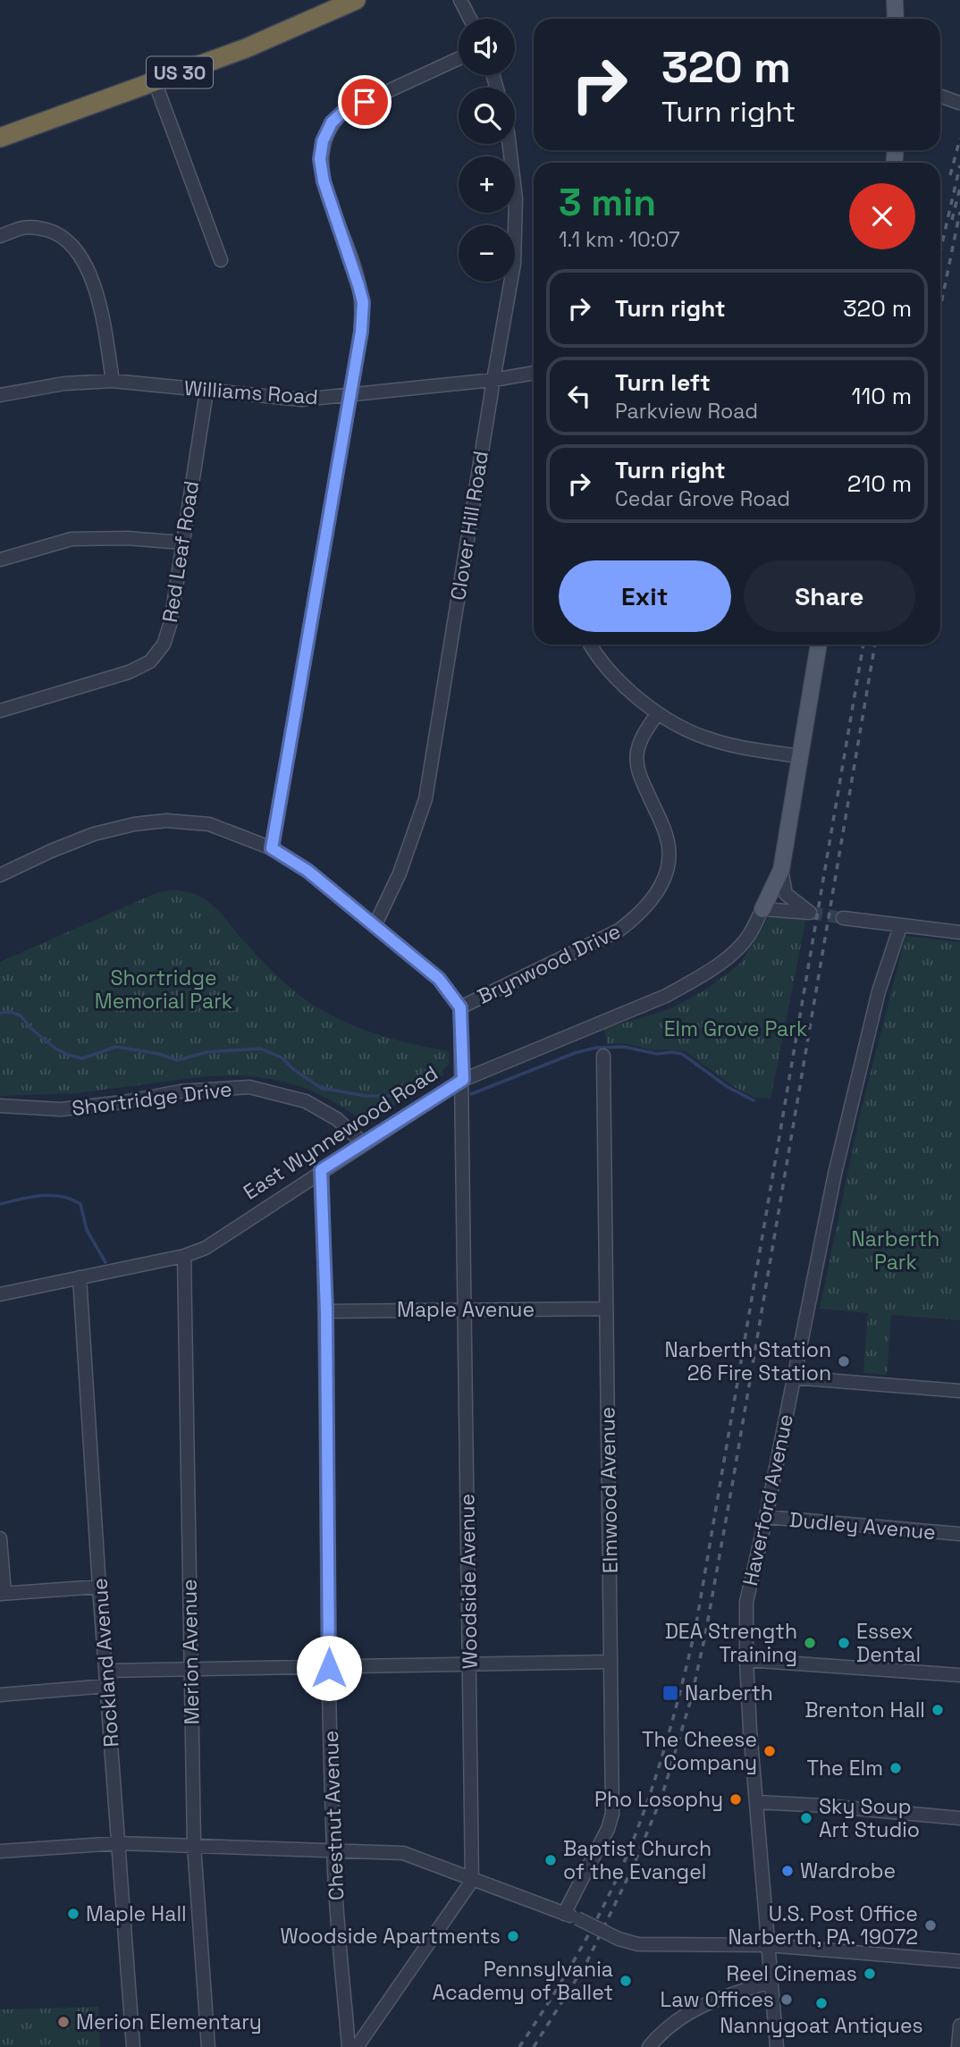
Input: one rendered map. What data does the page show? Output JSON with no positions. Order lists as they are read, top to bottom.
{
  "streets": {
    "highway": ["US 30"],
    "main road": ["East Wynnewood Road"],
    "street": [
      "Williams Road",
      "Clover Hill Road",
      "Red Leaf Road",
      "Brynwood Drive",
      "Shortridge Drive",
      "Maple Avenue",
      "Elmwood Avenue",
      "Haverford Avenue",
      "Dudley Avenue",
      "Woodside Avenue",
      "Merion Avenue",
      "Rockland Avenue",
      "Chestnut Avenue"
    ]
  },
  "crossings": [
    ["Williams Road", "Clover Hill Road"],
    ["Williams Road", "Red Leaf Road"],
    ["Brynwood Drive", "Woodside Avenue"],
    ["Shortridge Drive", "East Wynnewood Road"],
    ["East Wynnewood Road", "Woodside Avenue"],
    ["East Wynnewood Road", "Merion Avenue"],
    ["East Wynnewood Road", "Rockland Avenue"],
    ["East Wynnewood Road", "Chestnut Avenue"],
    ["Maple Avenue", "Elmwood Avenue"],
    ["Maple Avenue", "Woodside Avenue"],
    ["Maple Avenue", "Chestnut Avenue"],
    ["Haverford Avenue", "Dudley Avenue"]
  ],
  "parks": ["Shortridge Memorial Park", "Elm Grove Park", "Narberth Park"],
  "places": {
    "other": [
      "Narberth Station 26 Fire Station",
      "DEA Strength Training",
      "Essex Dental",
      "Brenton Hall",
      "The Cheese Company",
      "The Elm",
      "Pho Losophy",
      "Sky Soup Art Studio",
      "Baptist Church of the Evangel",
      "Wardrobe",
      "Maple Hall",
      "U.S. Post Office Narberth, PA. 19072",
      "Woodside Apartments",
      "Reel Cinemas",
      "Pennsylvania Academy of Ballet",
      "Law Offices",
      "Nannygoat Antiques",
      "Merion Elementary"
    ],
    "transit": ["Narberth"]
  },
  "page": {
    "map_buttons": ["+", "−"],
    "turn": ["320 m", "Turn right"],
    "heading": ["3 min", "1.1 km · 10:07"],
    "list": [
      {
        "name": "Turn right",
        "value": "320 m"
      },
      {
        "name": "Turn left",
        "note": "Parkview Road",
        "value": "110 m"
      },
      {
        "name": "Turn right",
        "note": "Cedar Grove Road",
        "value": "210 m"
      }
    ],
    "buttons": ["Exit", "Share"]
  }
}
